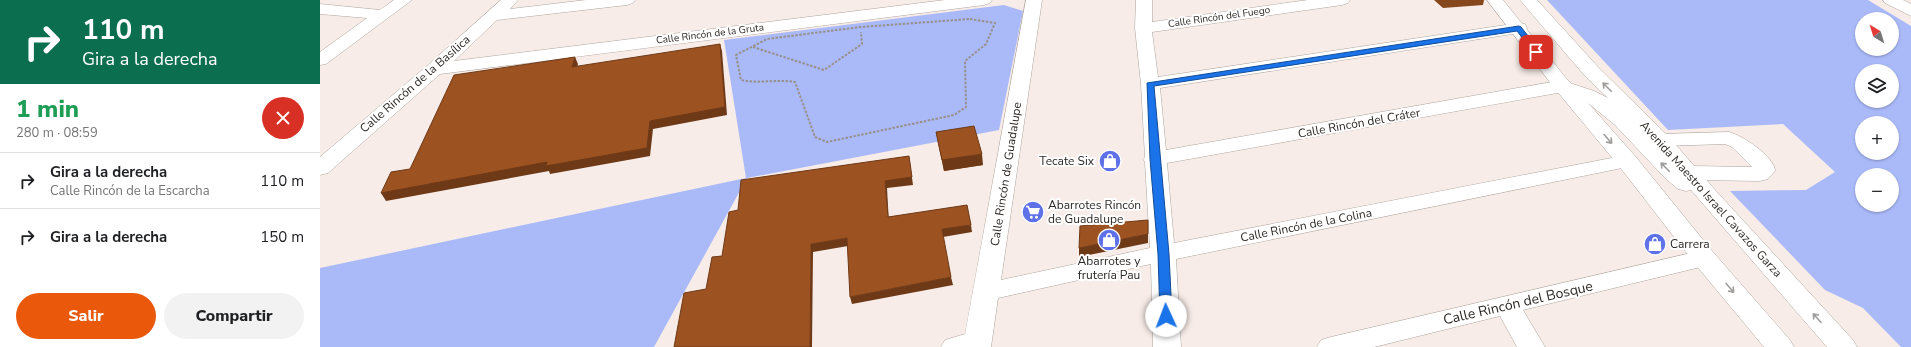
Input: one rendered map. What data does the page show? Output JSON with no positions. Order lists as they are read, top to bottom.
{
  "streets": {
    "street": [
      "Calle Rincón del Fuego",
      "Calle Rincón de la Gruta",
      "Calle Rincón de la Basílica",
      "Calle Rincón del Cráter",
      "Calle Rincón de Guadalupe",
      "Avenida Maestro Israel Cavazos Garza",
      "Calle Rincón de la Colina",
      "Calle Rincón del Bosque"
    ]
  },
  "crossings": [
    ["Calle Rincón de la Gruta", "Calle Rincón de la Basílica"],
    ["Calle Rincón de Guadalupe", "Calle Rincón de la Colina"]
  ],
  "places": {
    "shop": ["Tecate Six", "Abarrotes y frutería Pau", "Carrera"],
    "supermarket": ["Abarrotes Rincón de Guadalupe"]
  },
  "north": "top left",
  "page": {
    "turn": ["110 m", "Gira a la derecha"],
    "map_buttons": ["+", "−"],
    "heading": ["1 min", "280 m · 08:59"],
    "list": [
      {
        "name": "Gira a la derecha",
        "note": "Calle Rincón de la Escarcha",
        "value": "110 m"
      },
      {
        "name": "Gira a la derecha",
        "value": "150 m"
      }
    ],
    "buttons": ["Salir", "Compartir"]
  }
}
